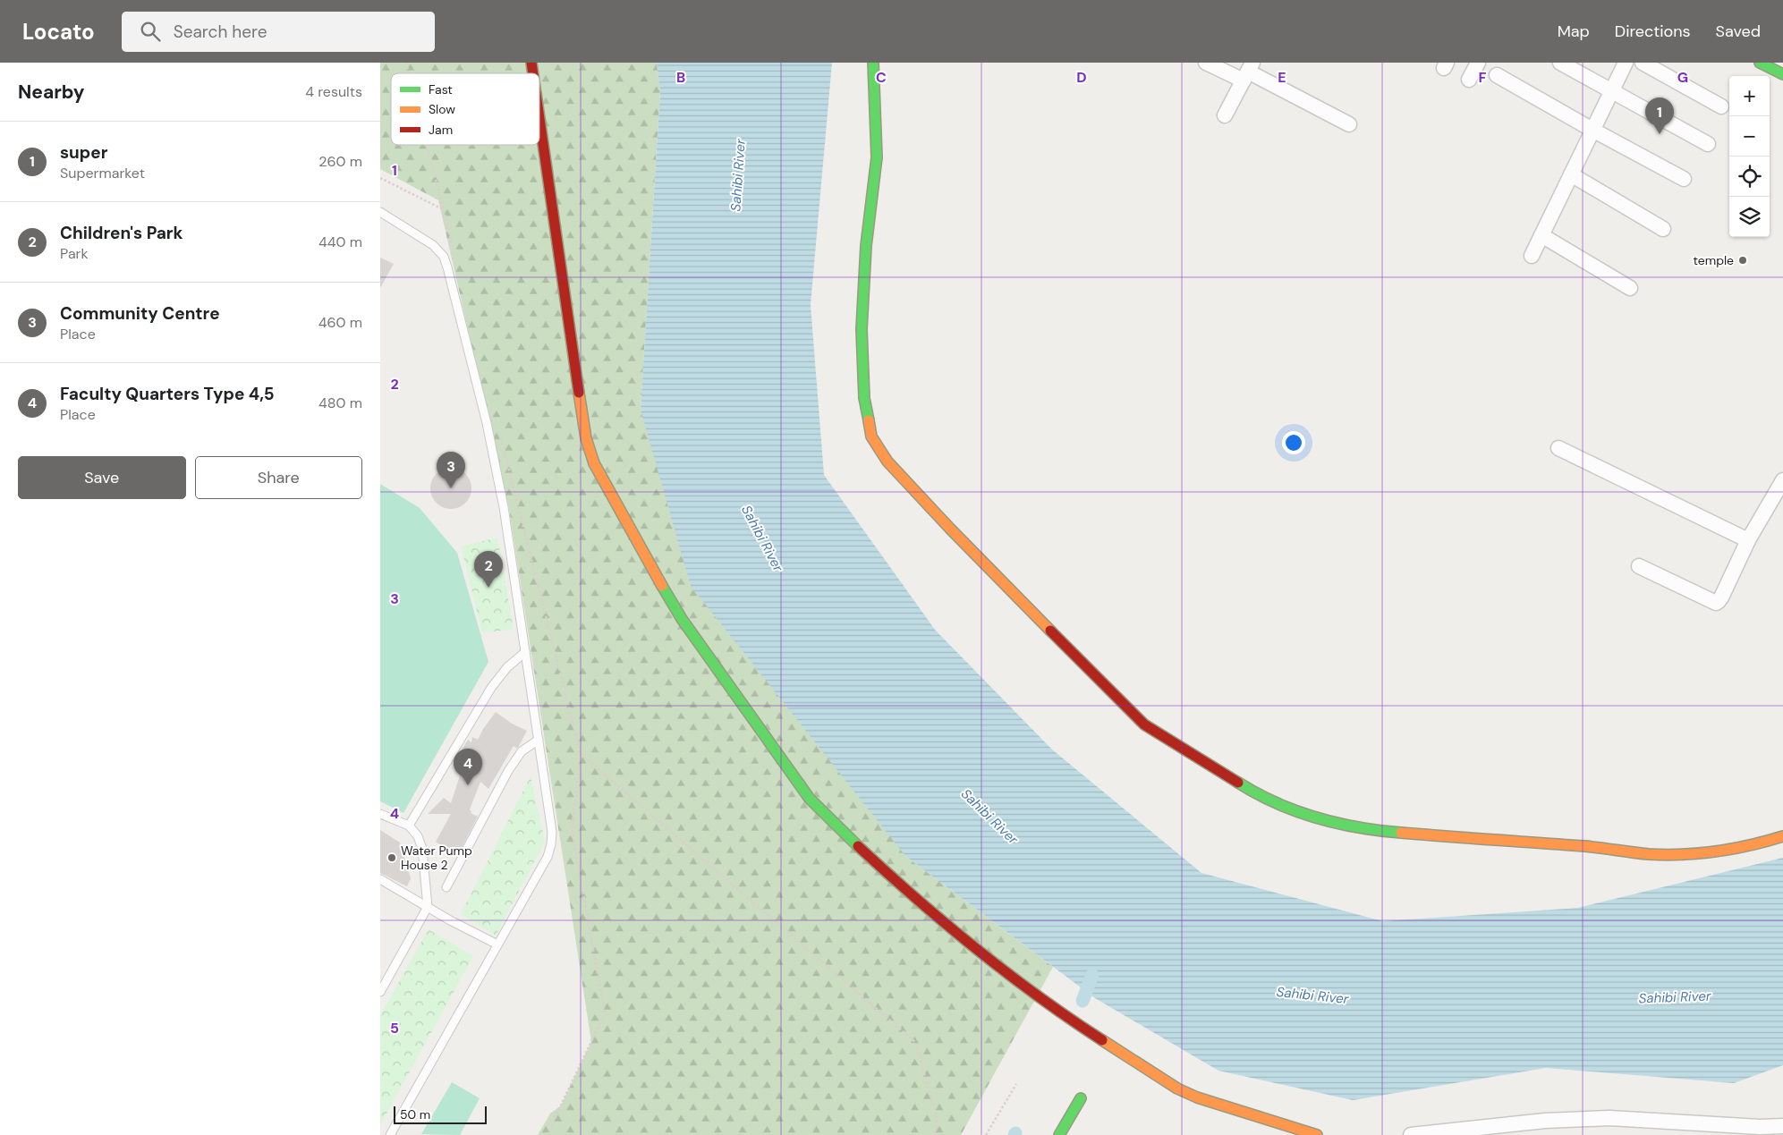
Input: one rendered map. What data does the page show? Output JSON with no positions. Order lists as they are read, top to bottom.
{
  "water": ["Sahibi River"],
  "places": ["temple", "Water Pump House 2"],
  "legend": ["Fast", "Slow", "Jam"],
  "scale_bar": "50 m",
  "page": {
    "header": "Locato",
    "search": "Search here",
    "nav": ["Map", "Directions", "Saved"],
    "heading": ["Nearby", "4 results"],
    "map_buttons": ["+", "−"],
    "pins": [
      "1",
      "3",
      "2",
      "4"
    ],
    "list": [
      {
        "mark": "1",
        "name": "super",
        "note": "Supermarket",
        "value": "260 m"
      },
      {
        "mark": "2",
        "name": "Children's Park",
        "note": "Park",
        "value": "440 m"
      },
      {
        "mark": "3",
        "name": "Community Centre",
        "note": "Place",
        "value": "460 m"
      },
      {
        "mark": "4",
        "name": "Faculty Quarters Type 4,5",
        "note": "Place",
        "value": "480 m"
      }
    ],
    "buttons": ["Save", "Share"],
    "scale": "50 m"
  },
  "grid": {
    "columns": [
      "B",
      "C",
      "D",
      "E",
      "F",
      "G"
    ],
    "rows": [
      "1",
      "2",
      "3",
      "4",
      "5"
    ]
  }
}
